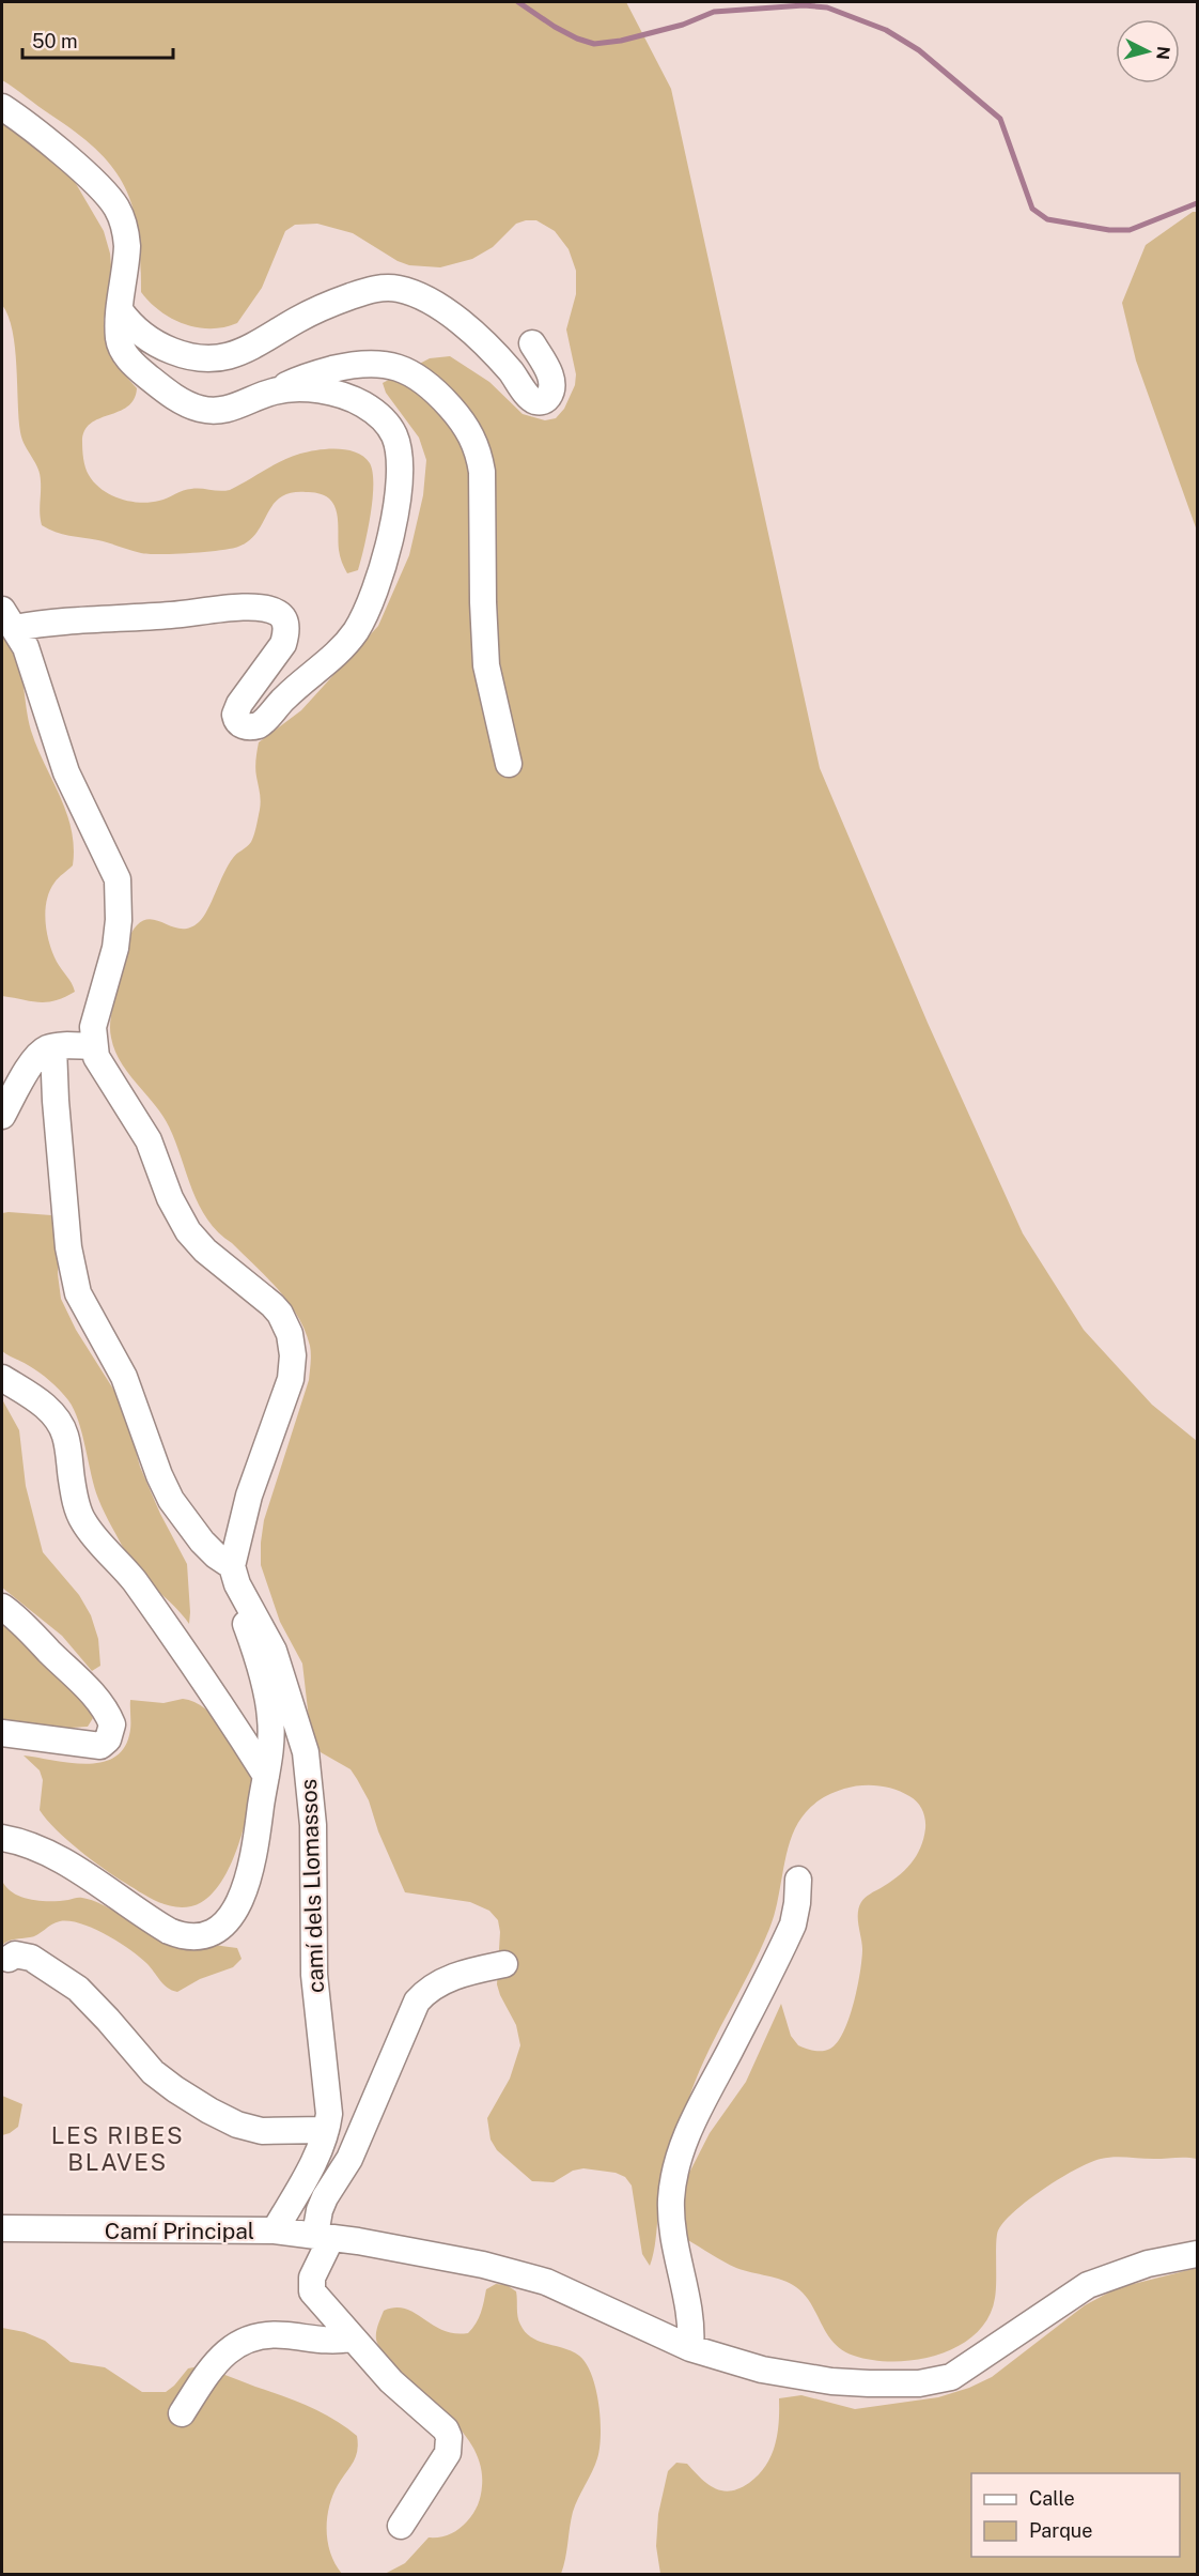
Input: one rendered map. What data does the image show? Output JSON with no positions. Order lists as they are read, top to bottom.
{
  "streets": {
    "street": ["camí dels Llomassos", "Camí Principal"]
  },
  "crossings": [
    ["camí dels Llomassos", "Camí Principal"]
  ],
  "districts": ["LES RIBES BLAVES"],
  "legend": ["Calle", "Parque"],
  "scale_bar": "50 m",
  "north": "right"
}
